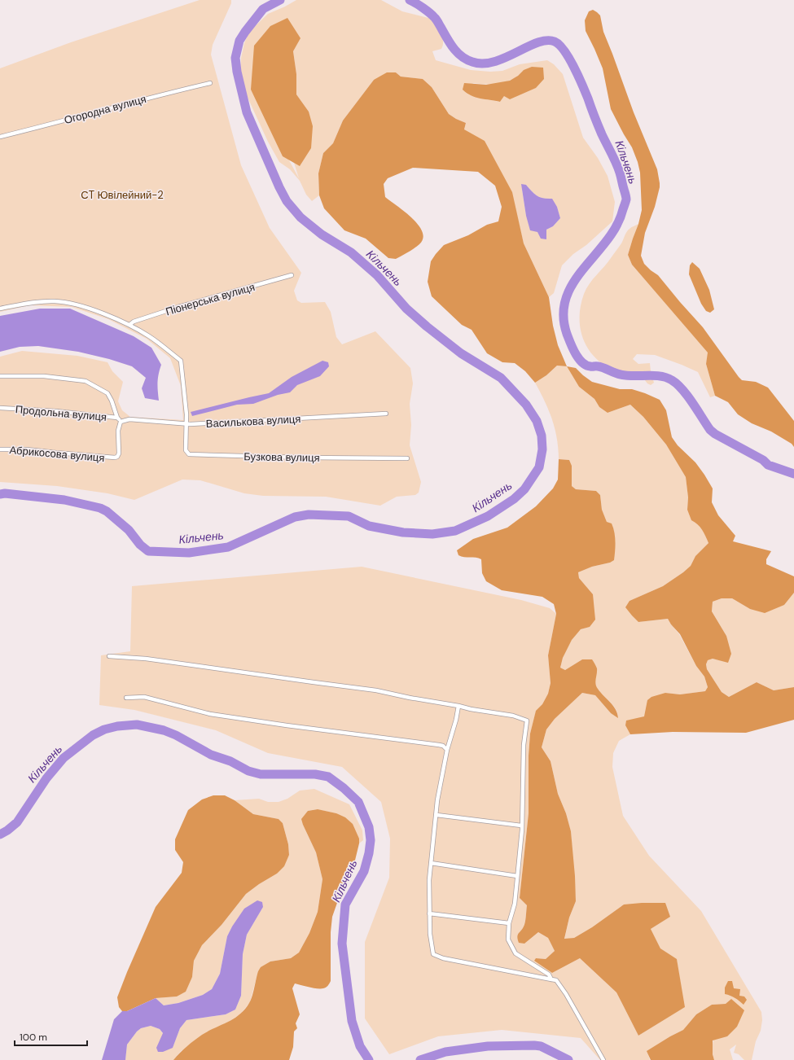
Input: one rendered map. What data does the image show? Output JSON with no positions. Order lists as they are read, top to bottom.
{
  "streets": {
    "street": [
      "Огородна вулиця",
      "Піонерська вулиця",
      "Продольна вулиця",
      "Василькова вулиця",
      "Абрикосова вулиця",
      "Бузкова вулиця"
    ]
  },
  "crossings": [
    ["Піонерська вулиця", "Бузкова вулиця"],
    ["Продольна вулиця", "Василькова вулиця"],
    ["Продольна вулиця", "Абрикосова вулиця"],
    ["Василькова вулиця", "Абрикосова вулиця"],
    ["Василькова вулиця", "Бузкова вулиця"]
  ],
  "water": ["Кільчень"],
  "parks": ["СT Ювілейний-2"],
  "scale_bar": "100 m"
}
